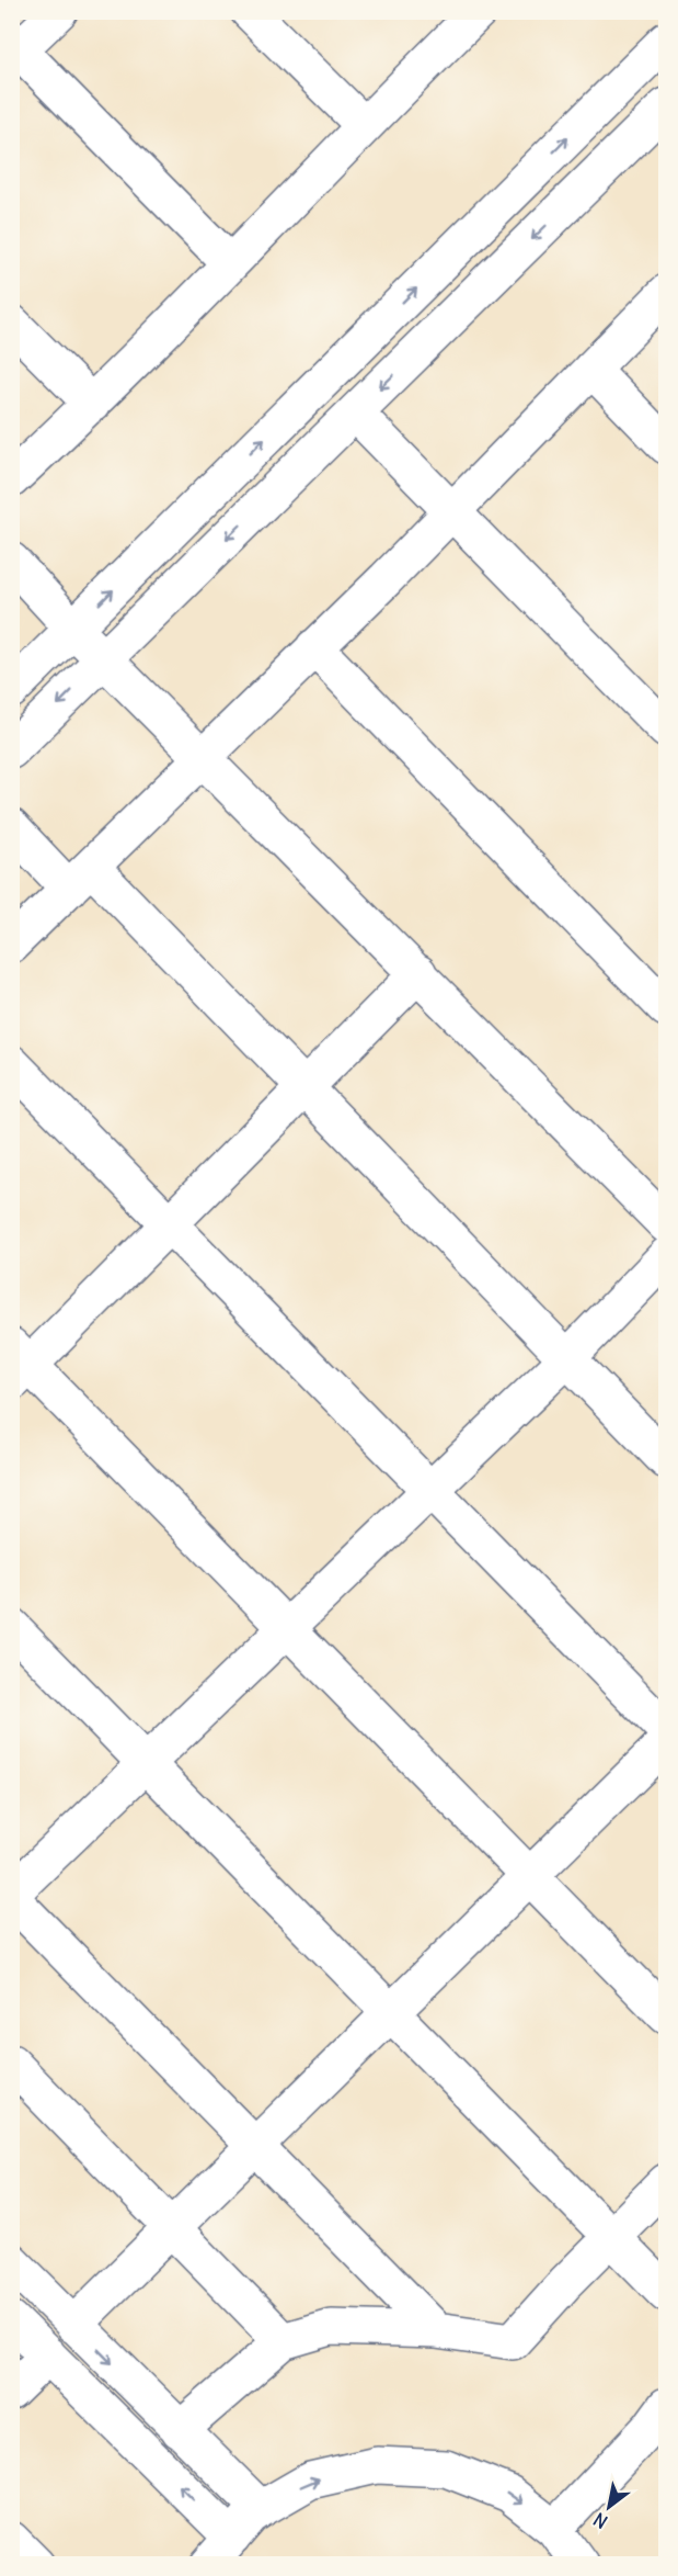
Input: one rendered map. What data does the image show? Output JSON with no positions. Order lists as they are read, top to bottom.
{
  "north": "bottom left"
}
